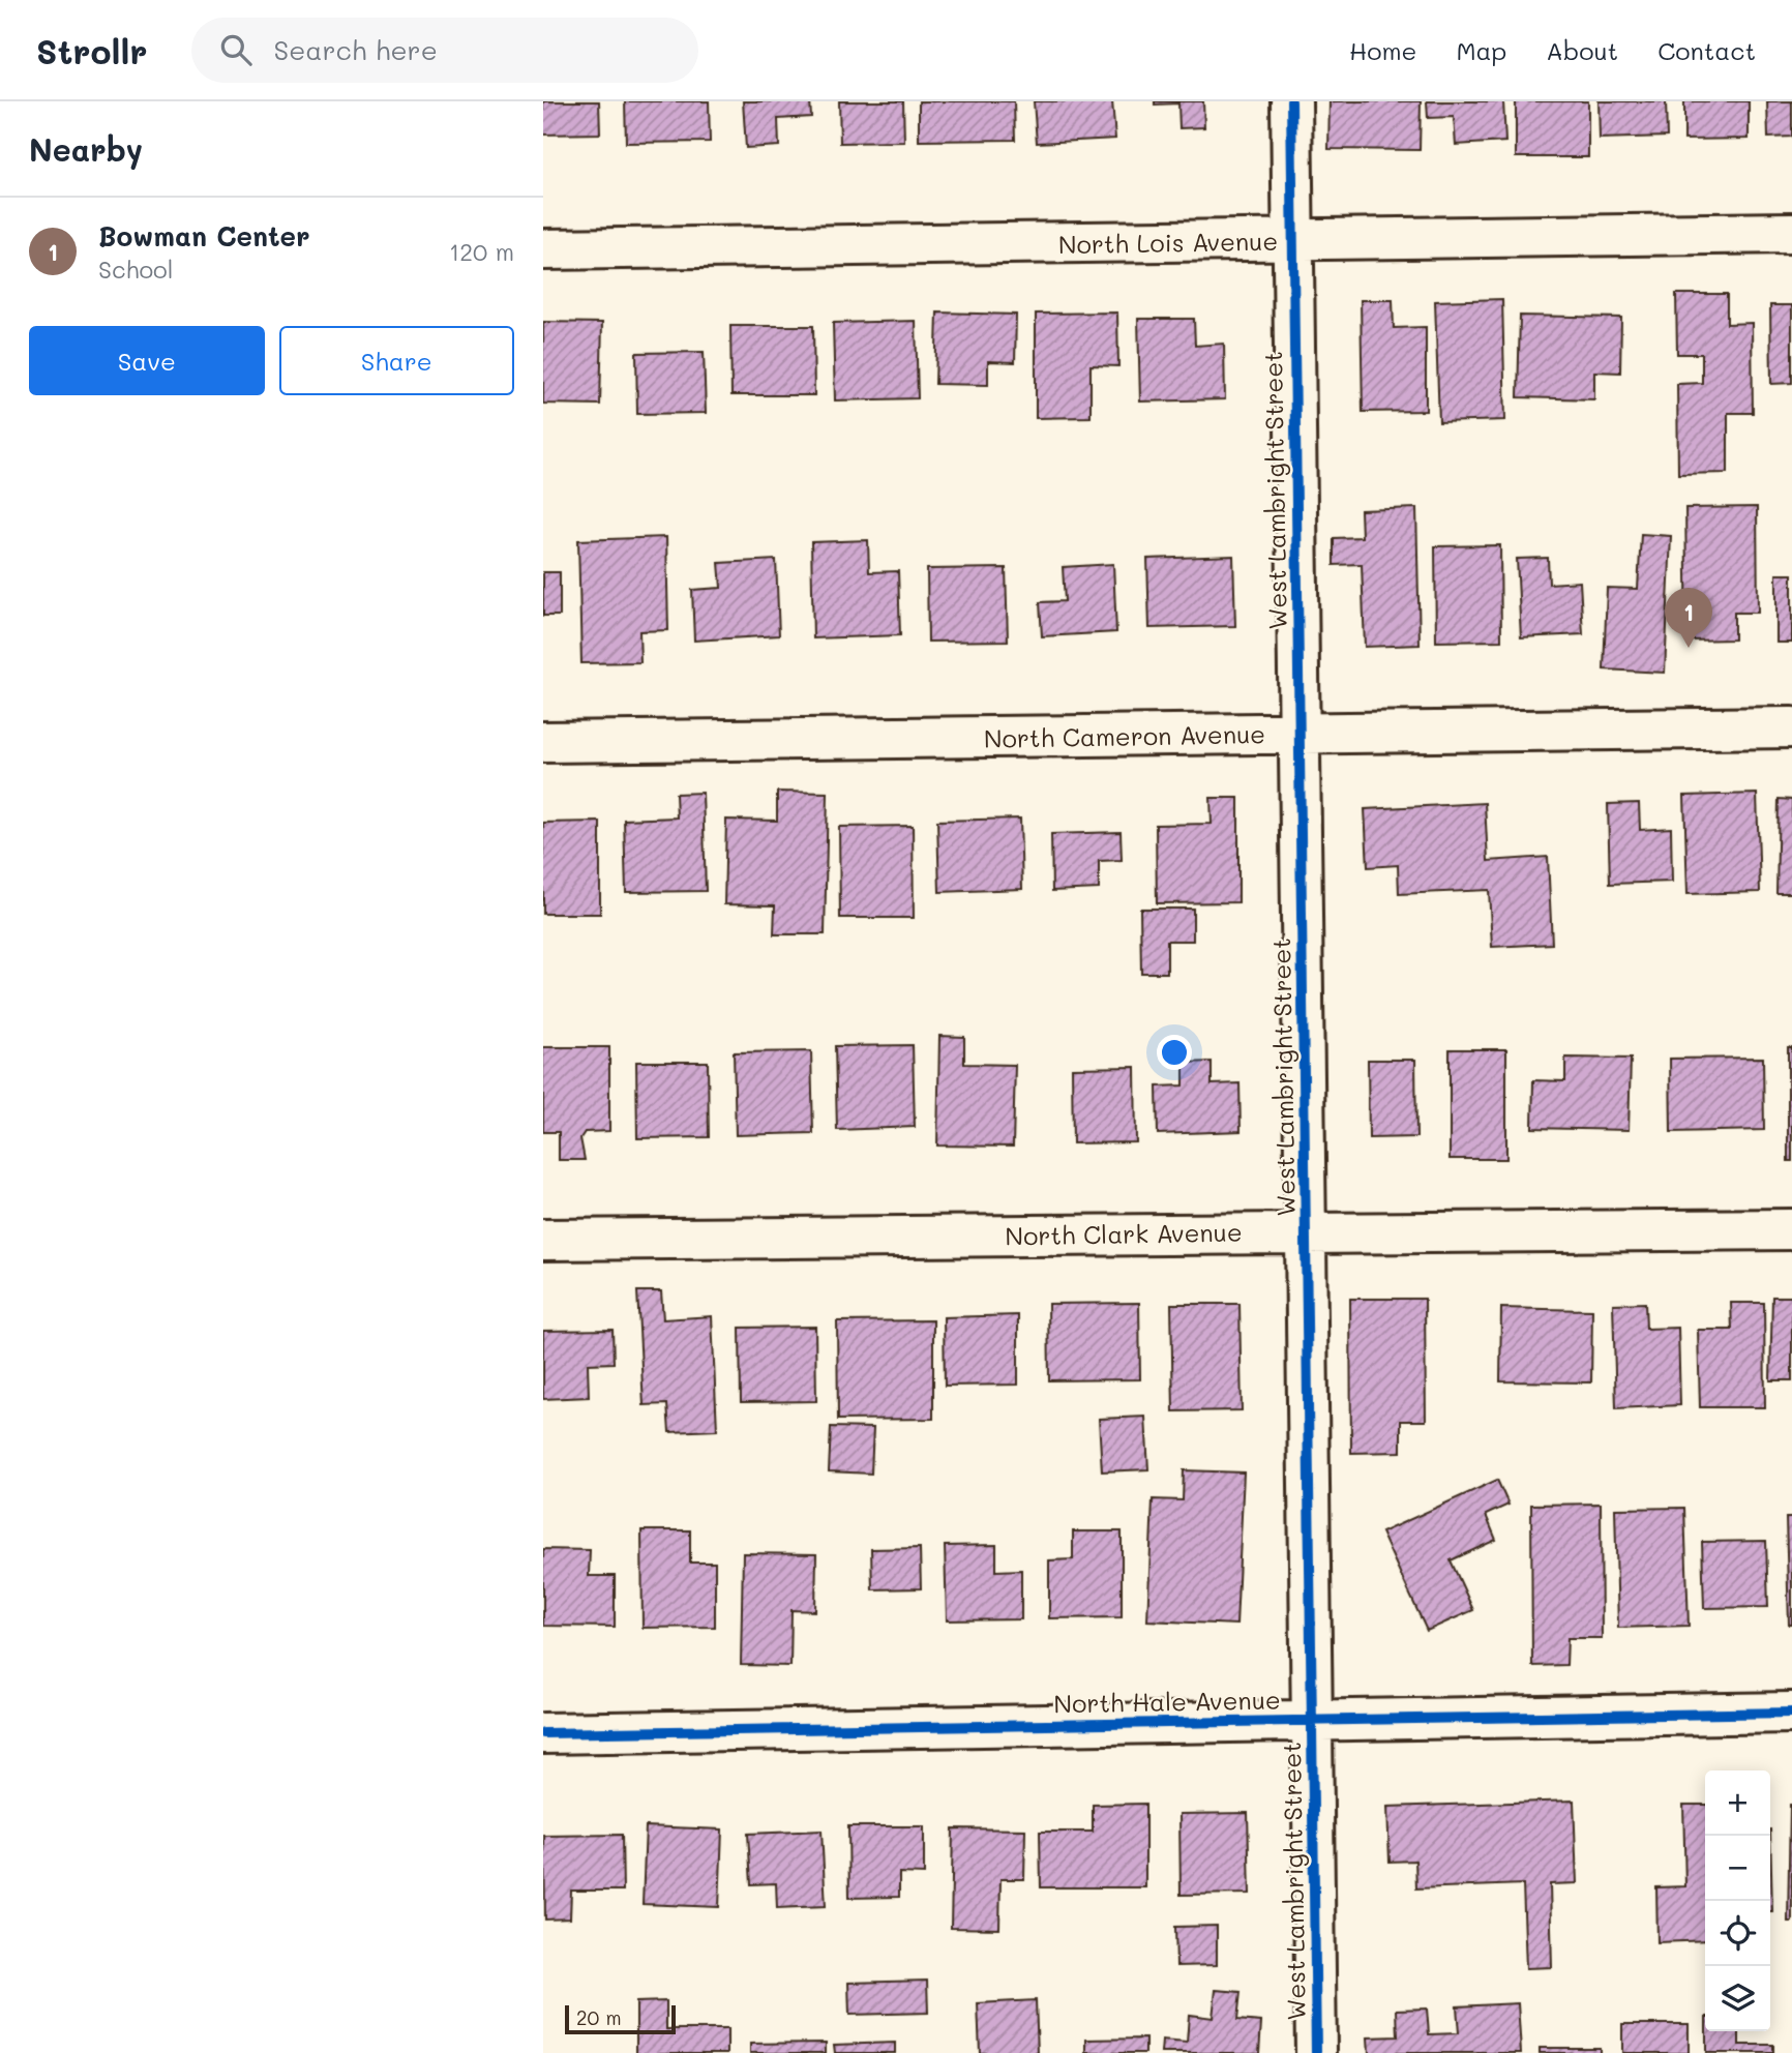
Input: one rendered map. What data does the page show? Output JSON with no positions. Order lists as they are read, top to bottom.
{
  "streets": {
    "street": [
      "North Lois Avenue",
      "West Lambright Street",
      "North Cameron Avenue",
      "North Clark Avenue",
      "North Hale Avenue"
    ]
  },
  "crossings": [
    ["North Lois Avenue", "West Lambright Street"],
    ["West Lambright Street", "North Cameron Avenue"],
    ["West Lambright Street", "North Clark Avenue"],
    ["West Lambright Street", "North Hale Avenue"]
  ],
  "scale_bar": "20 m",
  "page": {
    "header": "Strollr",
    "search": "Search here",
    "nav": [
      "Home",
      "Map",
      "About",
      "Contact"
    ],
    "heading": "Nearby",
    "list": [
      {
        "mark": "1",
        "name": "Bowman Center",
        "note": "School",
        "value": "120 m"
      }
    ],
    "buttons": ["Save", "Share"],
    "pins": "1",
    "map_buttons": ["+", "−"],
    "scale": "20 m"
  }
}
